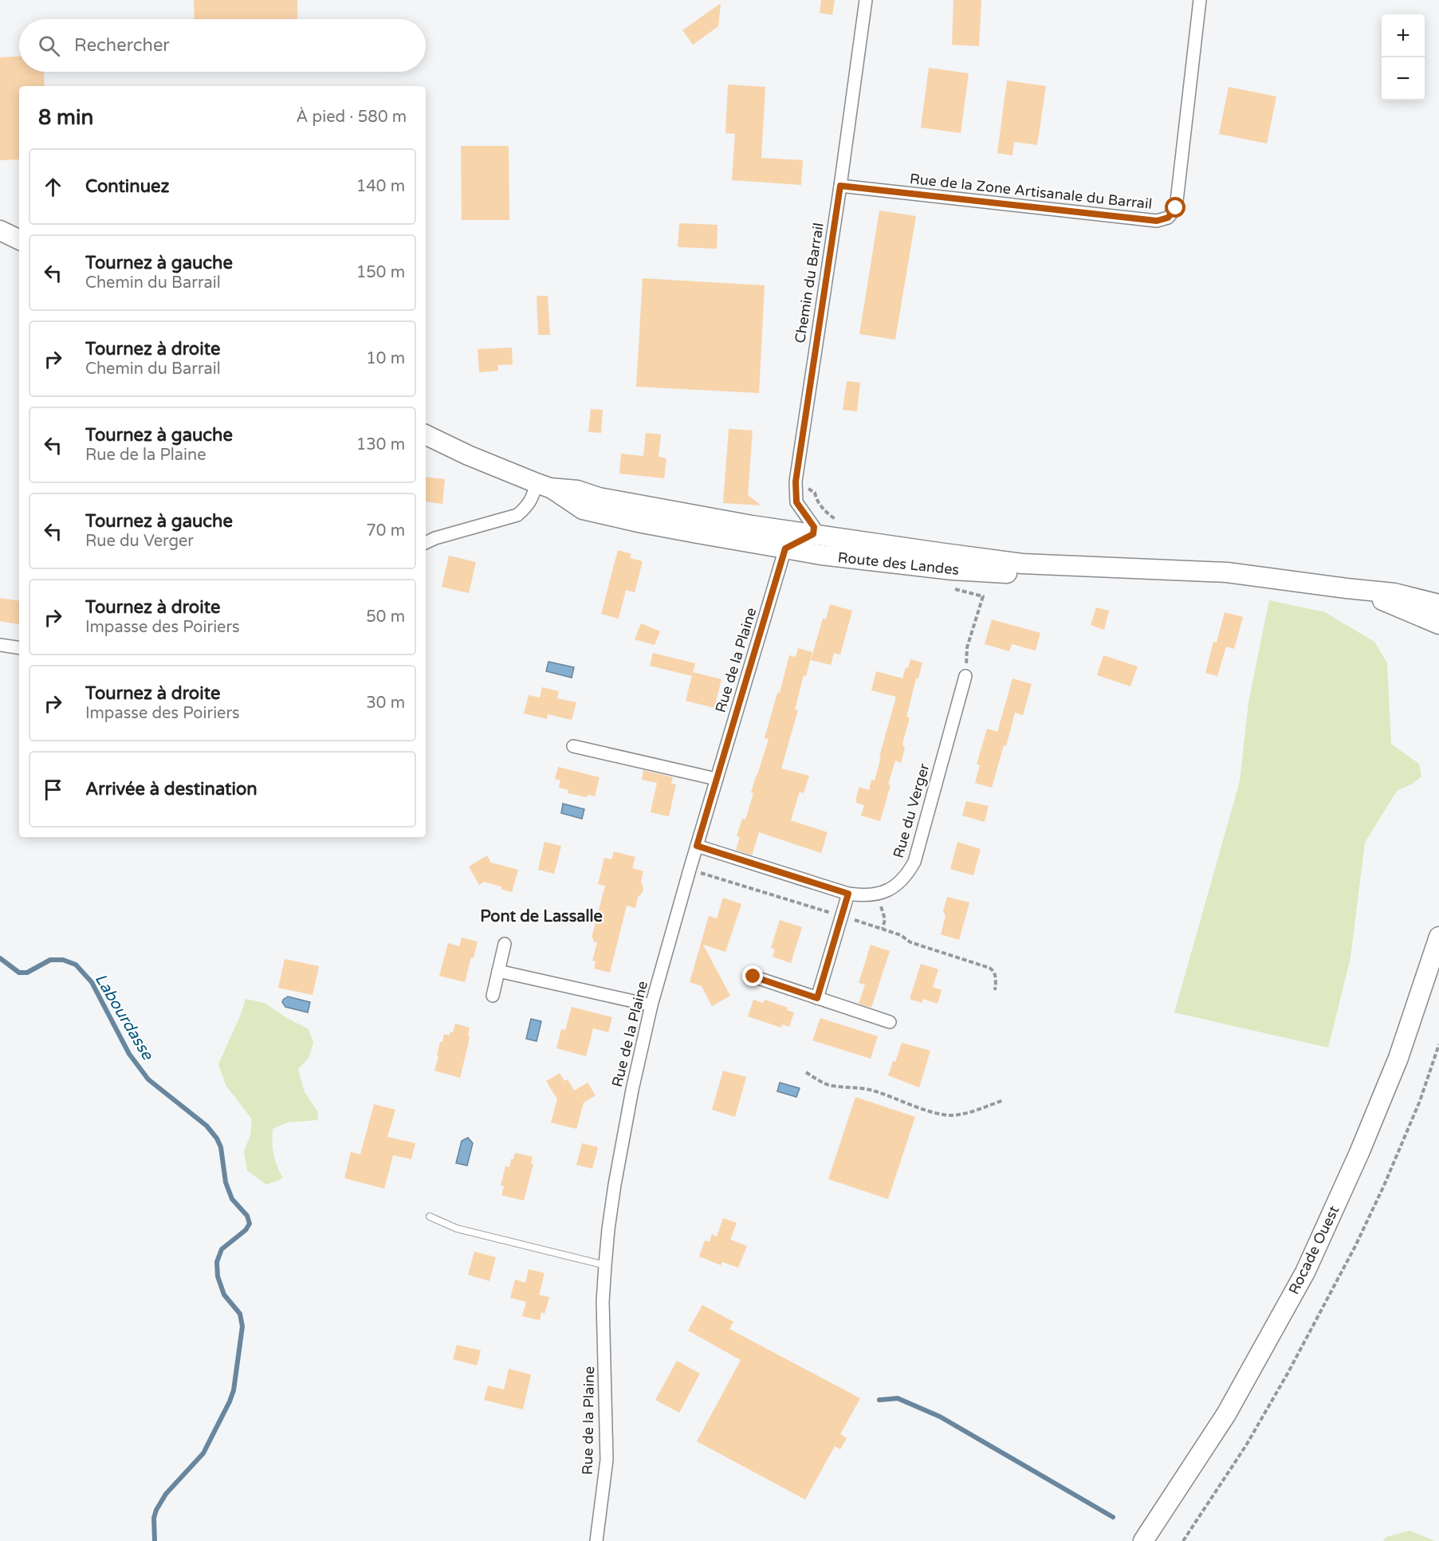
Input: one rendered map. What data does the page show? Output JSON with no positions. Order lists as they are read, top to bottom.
{
  "streets": {
    "main road": ["Route des Landes", "Rocade Ouest"],
    "street": [
      "Rue de la Zone Artisanale du Barrail",
      "Chemin du Barrail",
      "Rue de la Plaine",
      "Rue du Verger"
    ]
  },
  "crossings": [
    ["Rue de la Zone Artisanale du Barrail", "Chemin du Barrail"],
    ["Chemin du Barrail", "Route des Landes"],
    ["Route des Landes", "Rue de la Plaine"],
    ["Rue de la Plaine", "Rue du Verger"]
  ],
  "districts": ["Pont de Lassalle"],
  "water": ["Labourdasse"],
  "page": {
    "map_buttons": ["+", "−"],
    "search": "Rechercher",
    "heading": ["8 min", "À pied · 580 m"],
    "list": [
      ["Continuez", "140 m"],
      ["Tournez à gauche", "Chemin du Barrail", "150 m"],
      ["Tournez à droite", "Chemin du Barrail", "10 m"],
      ["Tournez à gauche", "Rue de la Plaine", "130 m"],
      ["Tournez à gauche", "Rue du Verger", "70 m"],
      ["Tournez à droite", "Impasse des Poiriers", "50 m"],
      ["Tournez à droite", "Impasse des Poiriers", "30 m"],
      "Arrivée à destination"
    ]
  }
}
